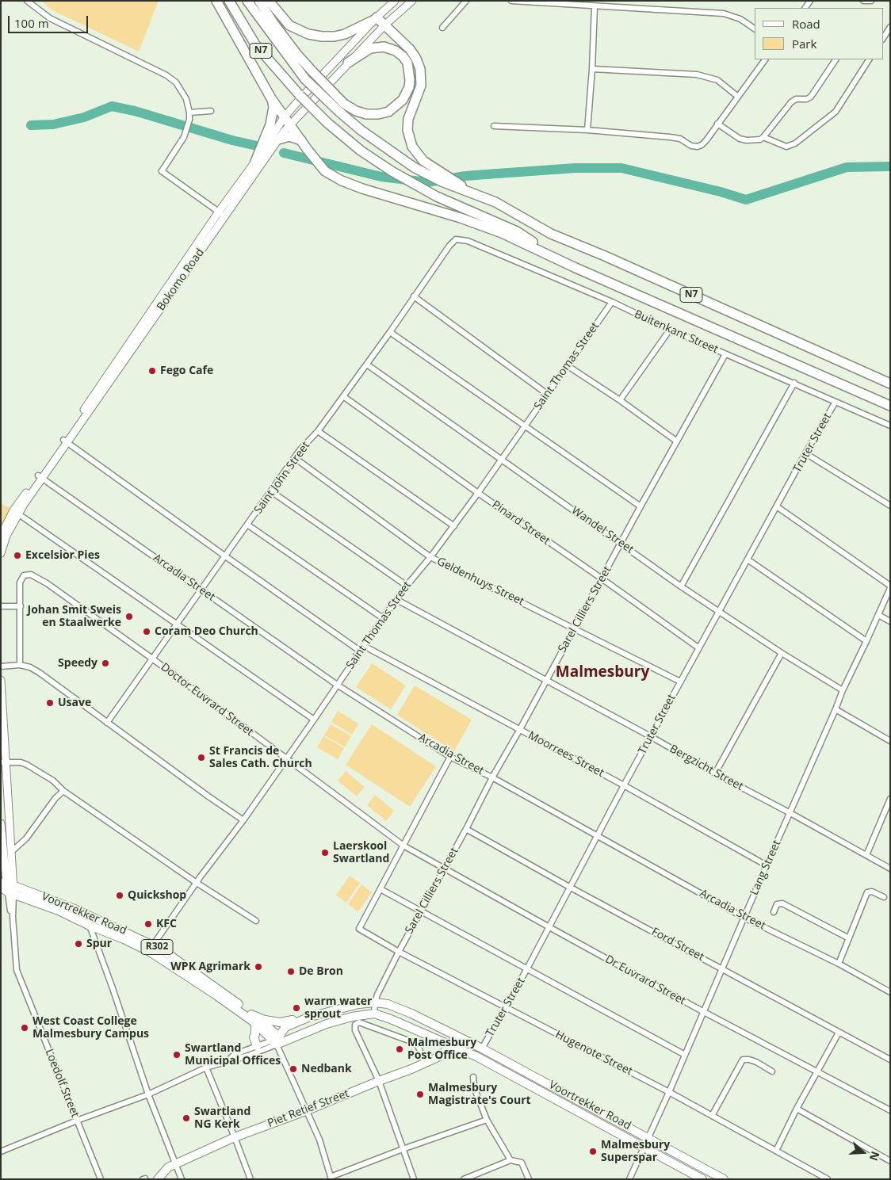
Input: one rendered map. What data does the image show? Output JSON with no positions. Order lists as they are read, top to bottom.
{
  "streets": {
    "highway": ["N7"],
    "main road": [
      "Bokomo Road",
      "Voortrekker Road",
      "R302",
      "Loedolf Street",
      "Piet Retief Street"
    ],
    "street": [
      "Buitenkant Street",
      "Saint Thomas Street",
      "Truter Street",
      "Saint John Street",
      "Pinard Street",
      "Wandel Street",
      "Arcadia Street",
      "Geldenhuys Street",
      "Sarel Cilliers Street",
      "Doctor Euvrard Street",
      "Moorrees Street",
      "Bergzicht Street",
      "Lang Street",
      "Ford Street",
      "Dr Euvrard Street",
      "Hugenote Street"
    ]
  },
  "crossings": [
    ["Bokomo Road", "Arcadia Street"],
    ["Buitenkant Street", "Saint Thomas Street"],
    ["Buitenkant Street", "Truter Street"],
    ["Buitenkant Street", "Saint John Street"],
    ["Buitenkant Street", "Sarel Cilliers Street"],
    ["Saint Thomas Street", "Pinard Street"],
    ["Saint Thomas Street", "Wandel Street"],
    ["Saint Thomas Street", "Arcadia Street"],
    ["Saint Thomas Street", "Geldenhuys Street"],
    ["Saint Thomas Street", "Doctor Euvrard Street"],
    ["Saint Thomas Street", "Moorrees Street"],
    ["Saint Thomas Street", "Bergzicht Street"],
    ["Saint Thomas Street", "Voortrekker Road"],
    ["Truter Street", "Pinard Street"],
    ["Truter Street", "Wandel Street"],
    ["Truter Street", "Arcadia Street"],
    ["Truter Street", "Geldenhuys Street"],
    ["Truter Street", "Moorrees Street"],
    ["Truter Street", "Bergzicht Street"],
    ["Truter Street", "Voortrekker Road"],
    ["Truter Street", "Ford Street"],
    ["Truter Street", "Dr Euvrard Street"],
    ["Truter Street", "Hugenote Street"],
    ["Saint John Street", "Pinard Street"],
    ["Saint John Street", "Wandel Street"],
    ["Saint John Street", "Arcadia Street"],
    ["Saint John Street", "Geldenhuys Street"],
    ["Saint John Street", "Doctor Euvrard Street"],
    ["Pinard Street", "Sarel Cilliers Street"],
    ["Wandel Street", "Sarel Cilliers Street"],
    ["Wandel Street", "Lang Street"],
    ["Arcadia Street", "Sarel Cilliers Street"],
    ["Arcadia Street", "Lang Street"],
    ["Geldenhuys Street", "Sarel Cilliers Street"],
    ["Sarel Cilliers Street", "Moorrees Street"],
    ["Sarel Cilliers Street", "Bergzicht Street"],
    ["Sarel Cilliers Street", "Voortrekker Road"],
    ["Sarel Cilliers Street", "Ford Street"],
    ["Sarel Cilliers Street", "Dr Euvrard Street"],
    ["Sarel Cilliers Street", "Hugenote Street"],
    ["Doctor Euvrard Street", "Dr Euvrard Street"],
    ["Moorrees Street", "Lang Street"],
    ["Bergzicht Street", "Lang Street"],
    ["Lang Street", "Voortrekker Road"],
    ["Lang Street", "Ford Street"],
    ["Lang Street", "Dr Euvrard Street"],
    ["Lang Street", "Hugenote Street"],
    ["Voortrekker Road", "Loedolf Street"],
    ["Voortrekker Road", "Piet Retief Street"]
  ],
  "districts": ["Malmesbury"],
  "places": [
    "Fego Cafe",
    "Excelsior Pies",
    "Johan Smit Sweis en Staalwerke",
    "Coram Deo Church",
    "Speedy",
    "Usave",
    "St Francis de Sales Cath. Church",
    "Laerskool Swartland",
    "Quickshop",
    "KFC",
    "Spur",
    "WPK Agrimark",
    "De Bron",
    "warm water sprout",
    "West Coast College Malmesbury Campus",
    "Malmesbury Post Office",
    "Swartland Municipal Offices",
    "Nedbank",
    "Malmesbury Magistrate's Court",
    "Swartland NG Kerk",
    "Malmesbury Superspar"
  ],
  "legend": ["Road", "Park"],
  "scale_bar": "100 m",
  "north": "right"
}
